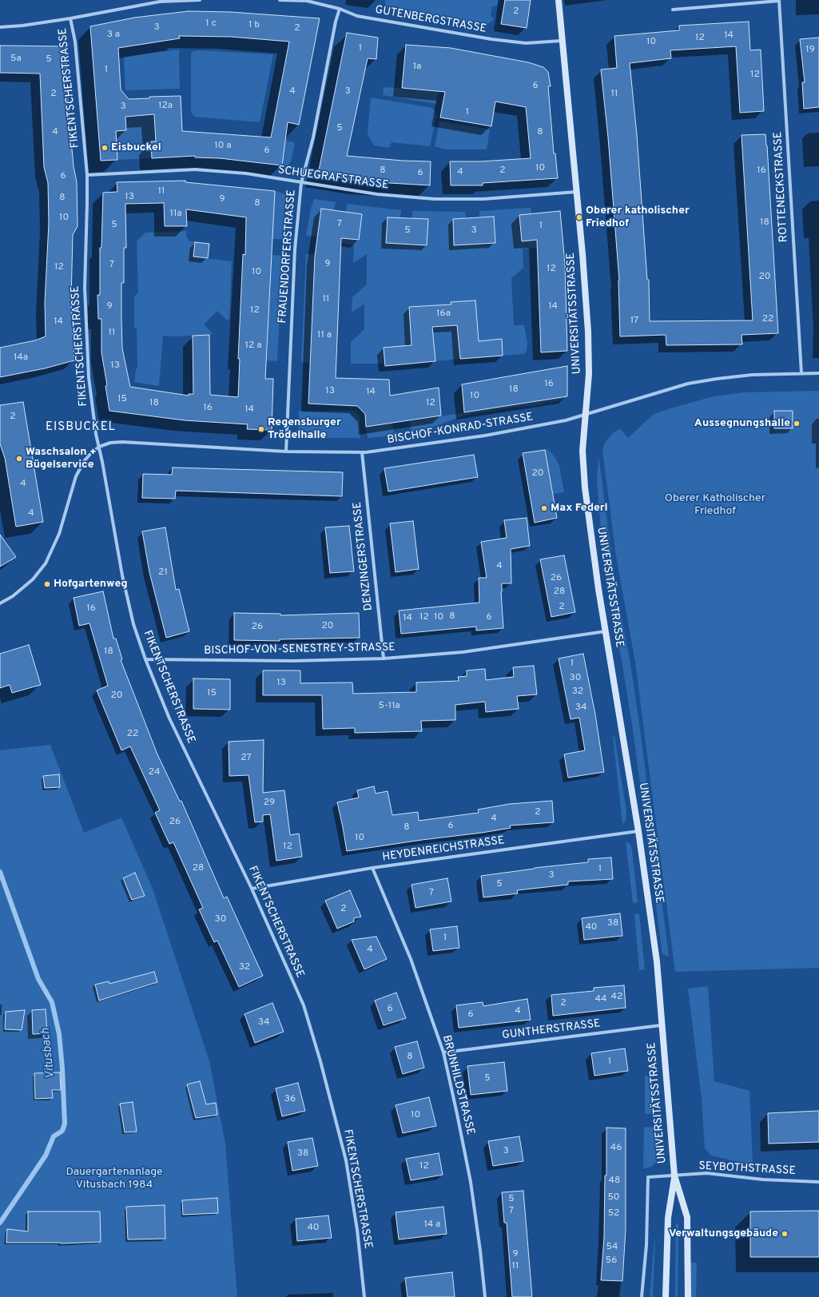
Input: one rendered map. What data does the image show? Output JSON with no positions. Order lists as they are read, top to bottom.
{
  "streets": {
    "street": [
      "GUTENBERGSTRASSE",
      "FIKENTSCHERSTRASSE",
      "SCHUEGRAFSTRASSE",
      "ROTTENECKSTRASSE",
      "FRAUENDORFERSTRASSE",
      "UNIVERSITÄTSSTRASSE",
      "BISCHOF-KONRAD-STRASSE",
      "DENZINGERSTRASSE",
      "BISCHOF-VON-SENESTREY-STRASSE",
      "HEYDENREICHSTRASSE",
      "GUNTHERSTRASSE",
      "BRUNHILDSTRASSE",
      "SEYBOTHSTRASSE"
    ]
  },
  "crossings": [
    ["GUTENBERGSTRASSE", "FRAUENDORFERSTRASSE"],
    ["GUTENBERGSTRASSE", "UNIVERSITÄTSSTRASSE"],
    ["FIKENTSCHERSTRASSE", "SCHUEGRAFSTRASSE"],
    ["FIKENTSCHERSTRASSE", "BISCHOF-KONRAD-STRASSE"],
    ["FIKENTSCHERSTRASSE", "BISCHOF-VON-SENESTREY-STRASSE"],
    ["FIKENTSCHERSTRASSE", "HEYDENREICHSTRASSE"],
    ["SCHUEGRAFSTRASSE", "FRAUENDORFERSTRASSE"],
    ["SCHUEGRAFSTRASSE", "UNIVERSITÄTSSTRASSE"],
    ["ROTTENECKSTRASSE", "BISCHOF-KONRAD-STRASSE"],
    ["FRAUENDORFERSTRASSE", "BISCHOF-KONRAD-STRASSE"],
    ["UNIVERSITÄTSSTRASSE", "BISCHOF-KONRAD-STRASSE"],
    ["UNIVERSITÄTSSTRASSE", "BISCHOF-VON-SENESTREY-STRASSE"],
    ["UNIVERSITÄTSSTRASSE", "HEYDENREICHSTRASSE"],
    ["UNIVERSITÄTSSTRASSE", "GUNTHERSTRASSE"],
    ["UNIVERSITÄTSSTRASSE", "SEYBOTHSTRASSE"],
    ["BISCHOF-KONRAD-STRASSE", "DENZINGERSTRASSE"],
    ["DENZINGERSTRASSE", "BISCHOF-VON-SENESTREY-STRASSE"],
    ["HEYDENREICHSTRASSE", "BRUNHILDSTRASSE"],
    ["GUNTHERSTRASSE", "BRUNHILDSTRASSE"]
  ],
  "districts": ["EISBUCKEL"],
  "water": ["Vitusbach"],
  "parks": ["Oberer Katholischer Friedhof", "Dauergartenanlage Vitusbach 1984"],
  "places": [
    "Eisbuckel",
    "Oberer katholischer Friedhof",
    "Aussegnungshalle",
    "Regensburger Trödelhalle",
    "Waschsalon + Bügelservice",
    "Max Federl",
    "Hofgartenweg",
    "Verwaltungsgebäude"
  ],
  "house_numbers": [
    "2",
    "1 c",
    "1 b",
    "3",
    "2",
    "3 a",
    "14",
    "12",
    "10",
    "1",
    "19",
    "5a",
    "5",
    "1a",
    "1",
    "12",
    "6",
    "4",
    "3",
    "2",
    "11",
    "12a",
    "3",
    "1",
    "5",
    "4",
    "8",
    "10 a",
    "6",
    "10",
    "8",
    "2",
    "16",
    "4",
    "6",
    "6",
    "11",
    "13",
    "8",
    "9",
    "8",
    "11a",
    "10",
    "18",
    "7",
    "5",
    "1",
    "5",
    "3",
    "9",
    "7",
    "12",
    "12",
    "10",
    "20",
    "11",
    "9",
    "14",
    "12",
    "16a",
    "22",
    "17",
    "14",
    "11",
    "11 a",
    "12 a",
    "14a",
    "13",
    "16",
    "18",
    "13",
    "14",
    "10",
    "15",
    "18",
    "12",
    "16",
    "14",
    "2",
    "20",
    "4",
    "4",
    "4",
    "21",
    "26",
    "28",
    "2",
    "16",
    "8",
    "12",
    "10",
    "6",
    "14",
    "20",
    "26",
    "18",
    "1",
    "30",
    "13",
    "32",
    "15",
    "20",
    "5-11a",
    "34",
    "22",
    "27",
    "24",
    "29",
    "2",
    "4",
    "26",
    "6",
    "8",
    "10",
    "12",
    "28",
    "1",
    "3",
    "5",
    "7",
    "2",
    "30",
    "38",
    "40",
    "1",
    "4",
    "32",
    "42",
    "44",
    "2",
    "6",
    "4",
    "6",
    "34",
    "8",
    "1",
    "5",
    "36",
    "10",
    "46",
    "3",
    "38",
    "12",
    "48",
    "50",
    "5",
    "7",
    "52",
    "14 a",
    "40",
    "54",
    "9",
    "56",
    "11"
  ]
}
